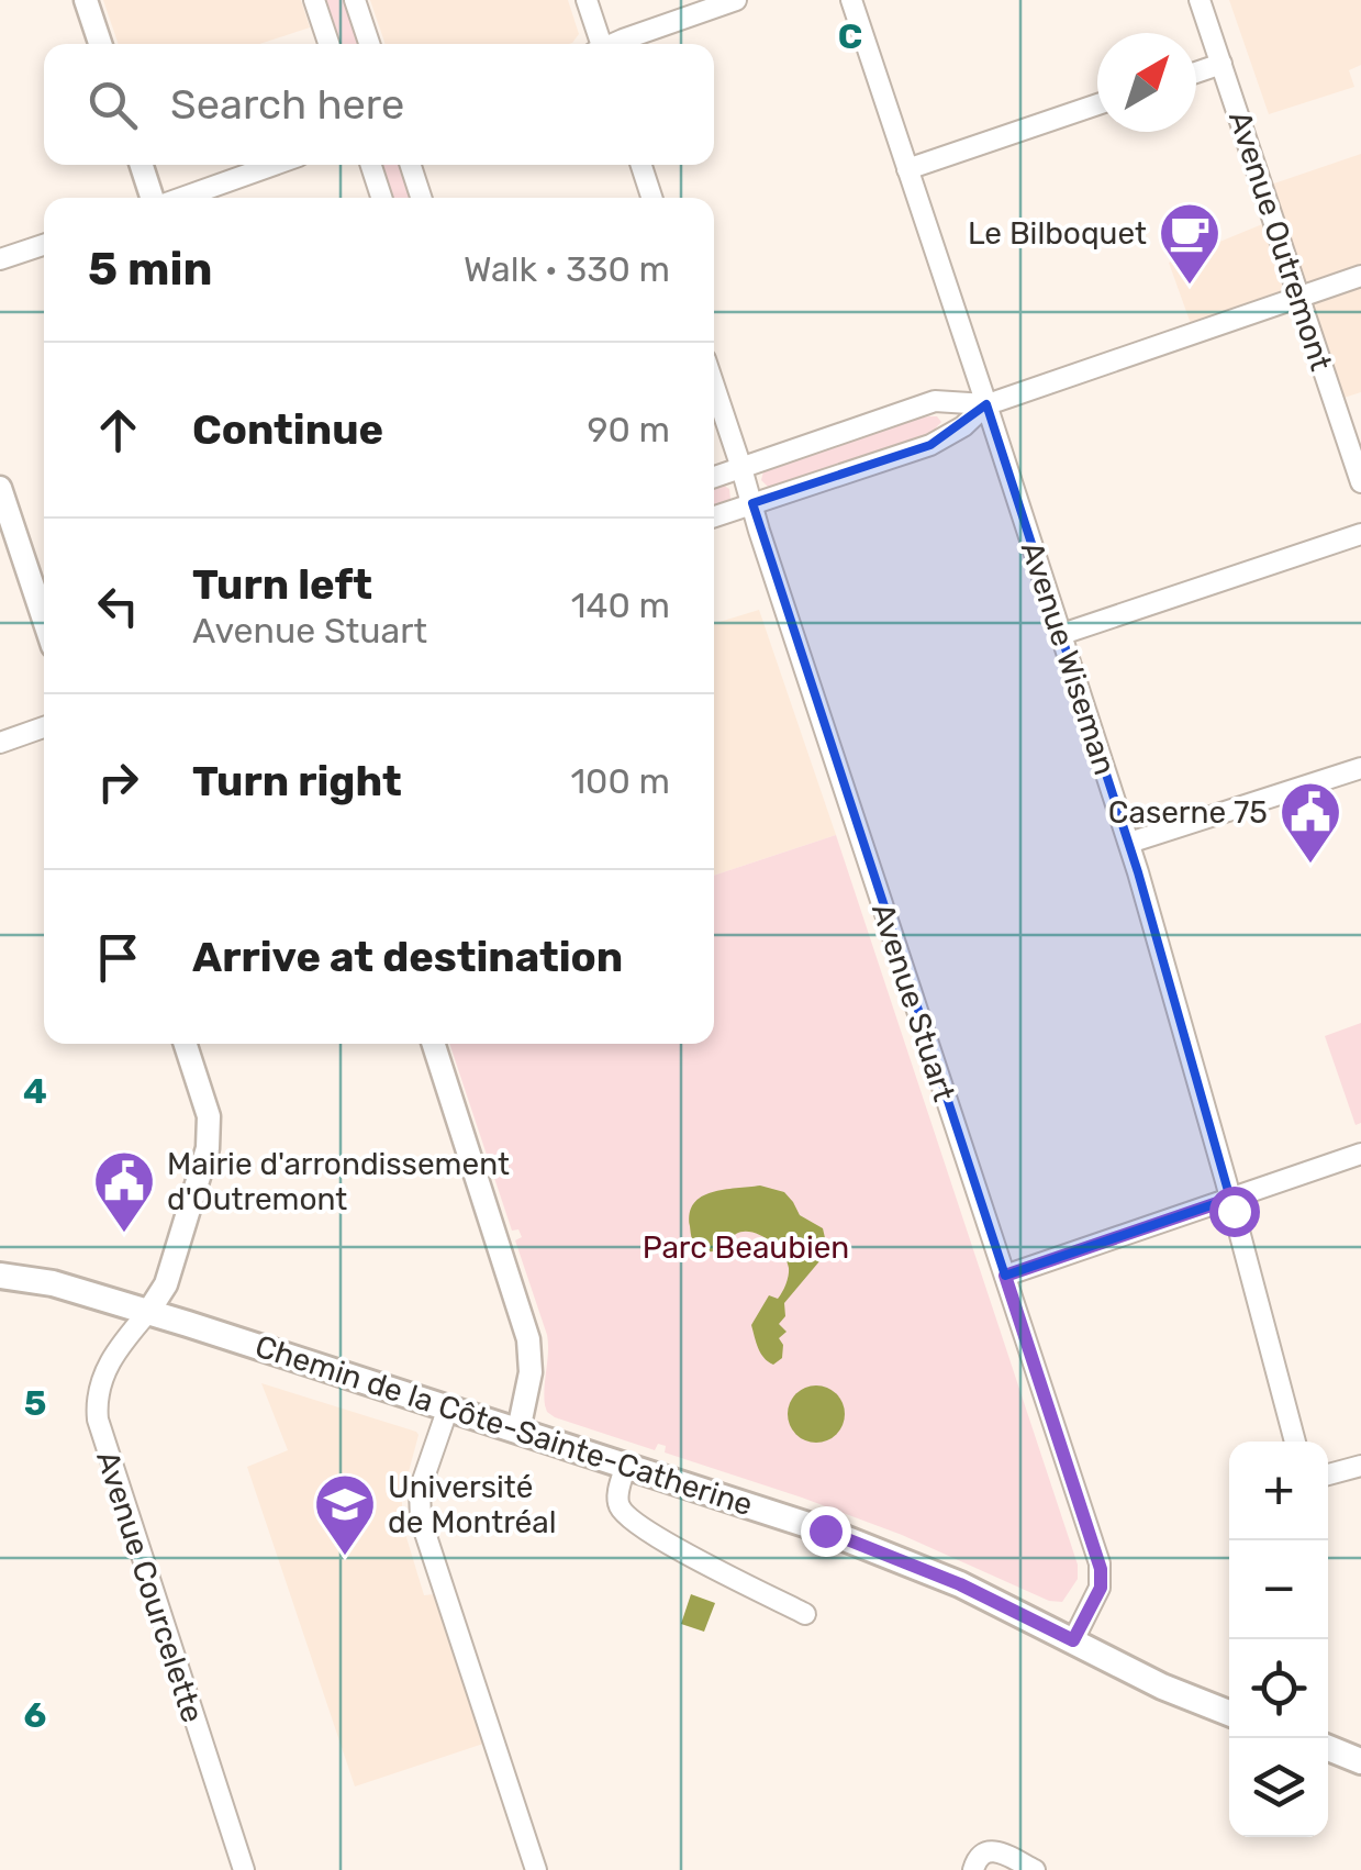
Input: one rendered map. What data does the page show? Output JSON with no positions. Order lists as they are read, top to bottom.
{
  "streets": {
    "main road": ["Chemin de la Côte-Sainte-Catherine"],
    "street": [
      "Avenue Outremont",
      "Avenue Wiseman",
      "Avenue Stuart",
      "Avenue Courcelette"
    ]
  },
  "crossings": [
    ["Avenue Stuart", "Chemin de la Côte-Sainte-Catherine"],
    ["Chemin de la Côte-Sainte-Catherine", "Avenue Courcelette"]
  ],
  "parks": ["Parc Beaubien"],
  "places": {
    "cafe": ["Le Bilboquet"],
    "public building": ["Caserne 75", "Mairie d'arrondissement d'Outremont"],
    "school or university": ["Université de Montréal"]
  },
  "north": "top right",
  "page": {
    "search": "Search here",
    "heading": ["5 min", "Walk · 330 m"],
    "list": [
      ["Continue", "90 m"],
      ["Turn left", "Avenue Stuart", "140 m"],
      ["Turn right", "100 m"],
      "Arrive at destination"
    ],
    "map_buttons": ["+", "−"]
  },
  "grid": {
    "columns": ["C"],
    "rows": ["4", "5", "6"]
  }
}
